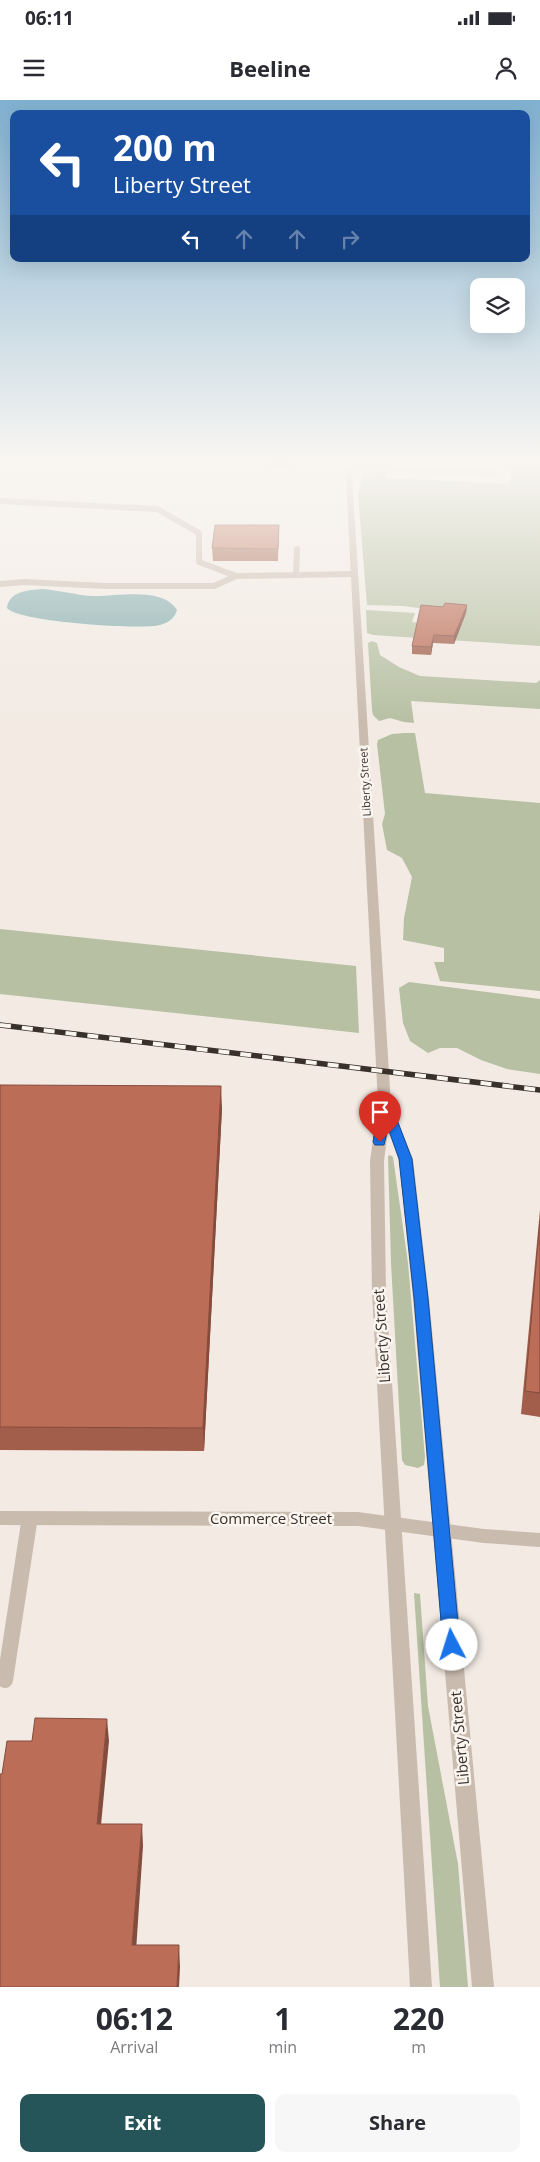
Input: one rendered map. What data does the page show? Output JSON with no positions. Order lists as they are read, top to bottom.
{
  "streets": {
    "street": ["Liberty Street", "Commerce Street"]
  },
  "crossings": [
    ["Liberty Street", "Commerce Street"]
  ],
  "page": {
    "status": "06:11",
    "header": "Beeline",
    "turn": ["200 m", "Liberty Street"],
    "eta": [
      "06:12",
      "Arrival",
      "1",
      "min",
      "220",
      "m"
    ],
    "buttons": ["Exit", "Share"]
  }
}
